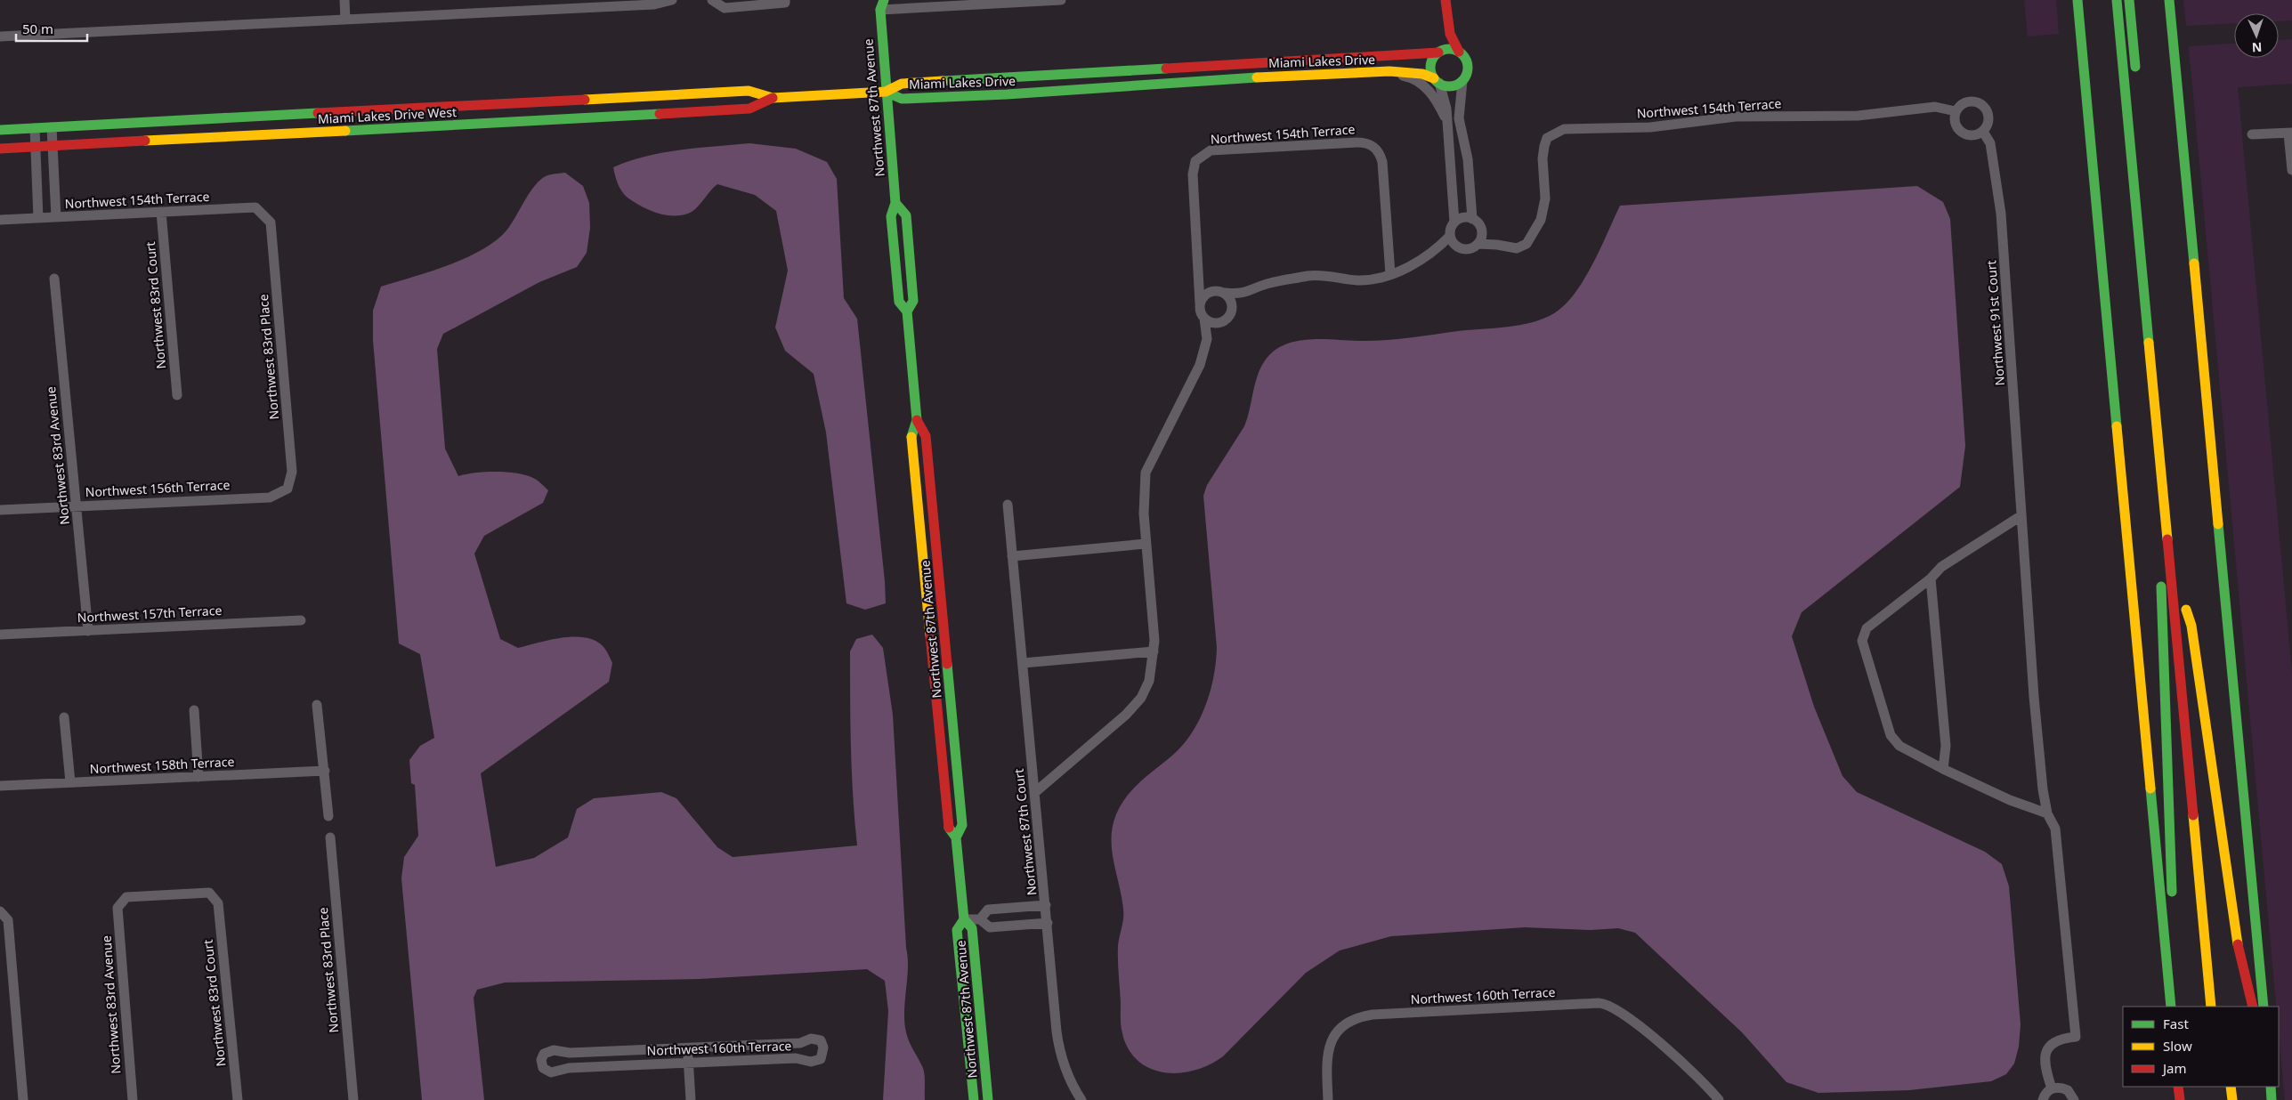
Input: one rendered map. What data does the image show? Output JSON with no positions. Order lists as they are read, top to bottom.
{
  "streets": {
    "main road": ["Miami Lakes Drive", "Northwest 87th Avenue", "Miami Lakes Drive West"],
    "street": [
      "Northwest 154th Terrace",
      "Northwest 83rd Court",
      "Northwest 91st Court",
      "Northwest 83rd Place",
      "Northwest 83rd Avenue",
      "Northwest 156th Terrace",
      "Northwest 157th Terrace",
      "Northwest 158th Terrace",
      "Northwest 87th Court",
      "Northwest 160th Terrace"
    ]
  },
  "crossings": [
    ["Miami Lakes Drive", "Northwest 87th Avenue"],
    ["Miami Lakes Drive", "Miami Lakes Drive West"],
    ["Northwest 87th Avenue", "Miami Lakes Drive West"],
    ["Northwest 154th Terrace", "Northwest 83rd Court"],
    ["Northwest 154th Terrace", "Northwest 91st Court"],
    ["Northwest 154th Terrace", "Northwest 83rd Place"],
    ["Northwest 83rd Court", "Northwest 83rd Avenue"],
    ["Northwest 83rd Place", "Northwest 156th Terrace"],
    ["Northwest 83rd Avenue", "Northwest 156th Terrace"],
    ["Northwest 83rd Avenue", "Northwest 157th Terrace"]
  ],
  "legend": ["Fast", "Slow", "Jam"],
  "scale_bar": "50 m",
  "north": "bottom"
}
